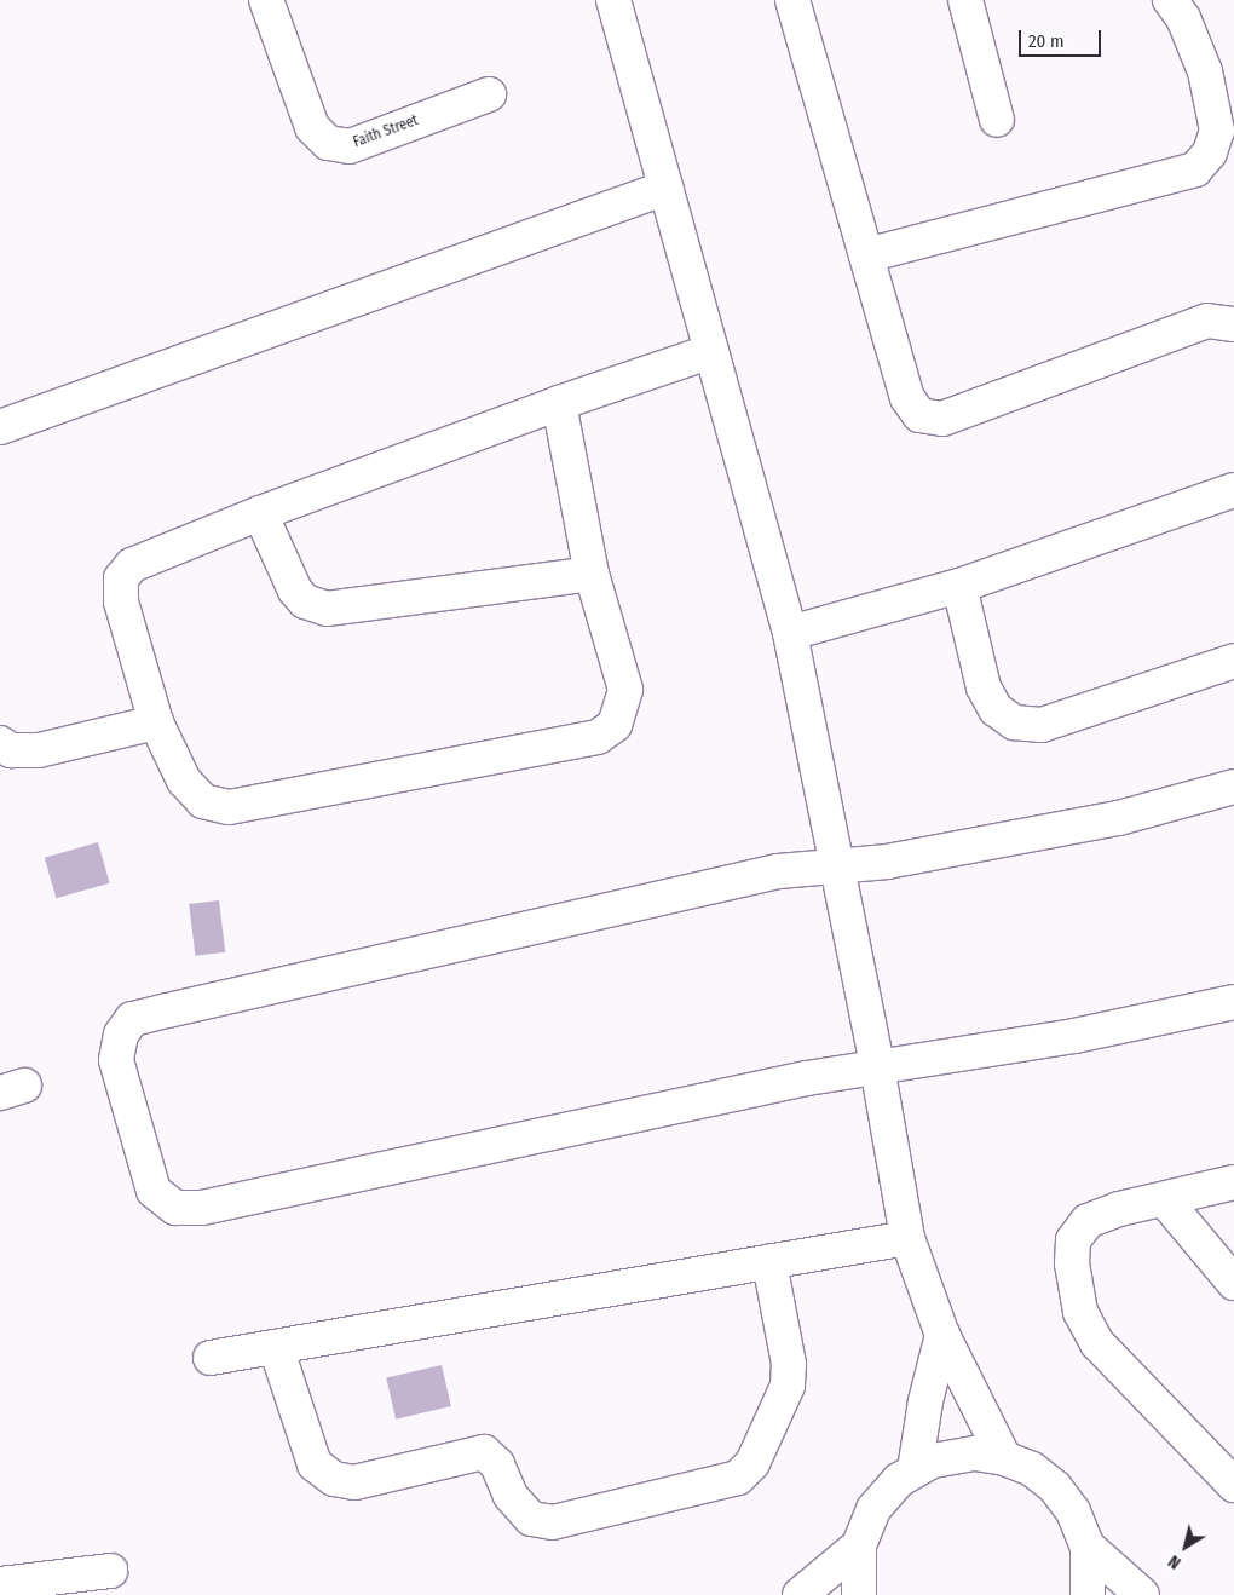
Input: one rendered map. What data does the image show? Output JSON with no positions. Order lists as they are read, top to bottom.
{
  "streets": {
    "street": ["Faith Street"]
  },
  "scale_bar": "20 m",
  "north": "bottom left"
}
